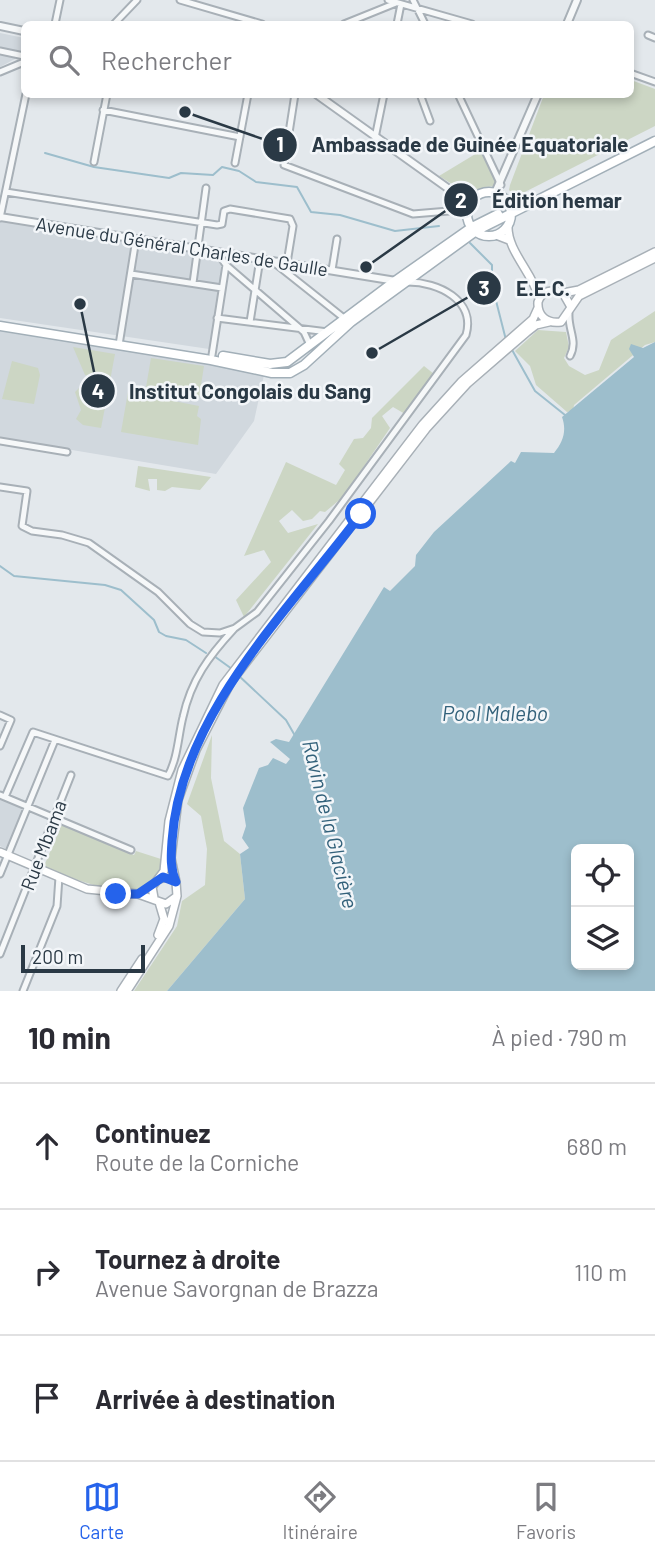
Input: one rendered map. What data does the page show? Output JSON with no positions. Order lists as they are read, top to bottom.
{
  "streets": {
    "street": ["Avenue du Général Charles de Gaulle", "Rue Mbama"]
  },
  "water": ["Pool Malebo", "Ravin de la Glacière"],
  "places": [
    "Ambassade de Guinée Equatoriale",
    "Édition hemar",
    "Institut Congolais du Sang",
    "E.E.C."
  ],
  "scale_bar": "200 m",
  "page": {
    "search": "Rechercher",
    "scale": "200 m",
    "heading": ["10 min", "À pied · 790 m"],
    "list": [
      ["Continuez", "Route de la Corniche", "680 m"],
      ["Tournez à droite", "Avenue Savorgnan de Brazza", "110 m"],
      "Arrivée à destination"
    ],
    "nav": ["Carte", "Itinéraire", "Favoris"]
  }
}
